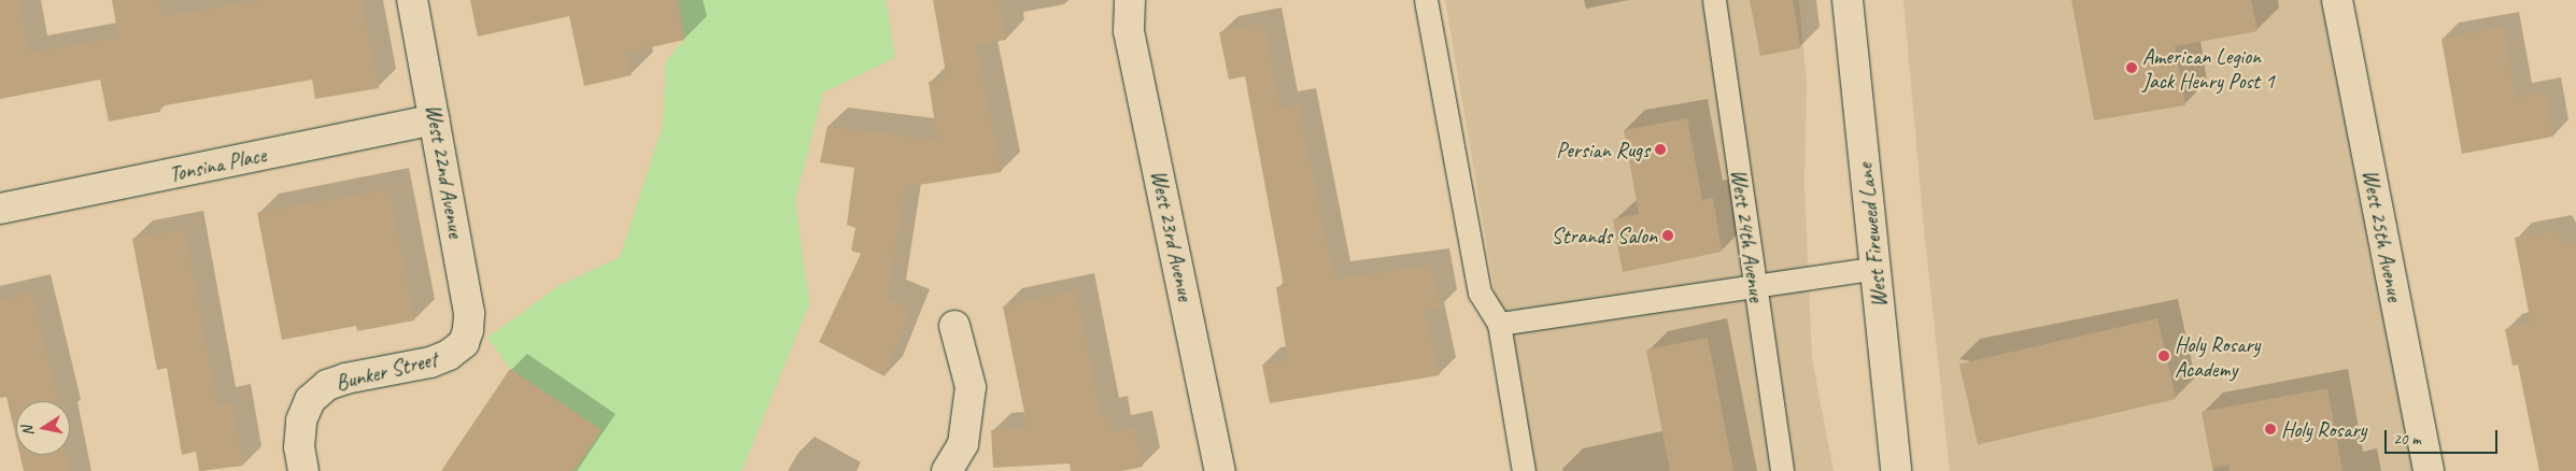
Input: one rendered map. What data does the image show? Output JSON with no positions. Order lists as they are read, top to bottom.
{
  "streets": {
    "street": [
      "Tonsina Place",
      "West 22nd Avenue",
      "West 23rd Avenue",
      "West Fireweed Lane",
      "West 25th Avenue",
      "Bunker Street"
    ],
    "lane": ["West 24th Avenue"]
  },
  "crossings": [
    ["Tonsina Place", "West 22nd Avenue"],
    ["West 22nd Avenue", "Bunker Street"]
  ],
  "places": [
    "American Legion Jack Henry Post 1",
    "Persian Rugs",
    "Strands Salon",
    "Holy Rosary Academy",
    "Holy Rosary"
  ],
  "scale_bar": "20 m",
  "north": "left"
}
